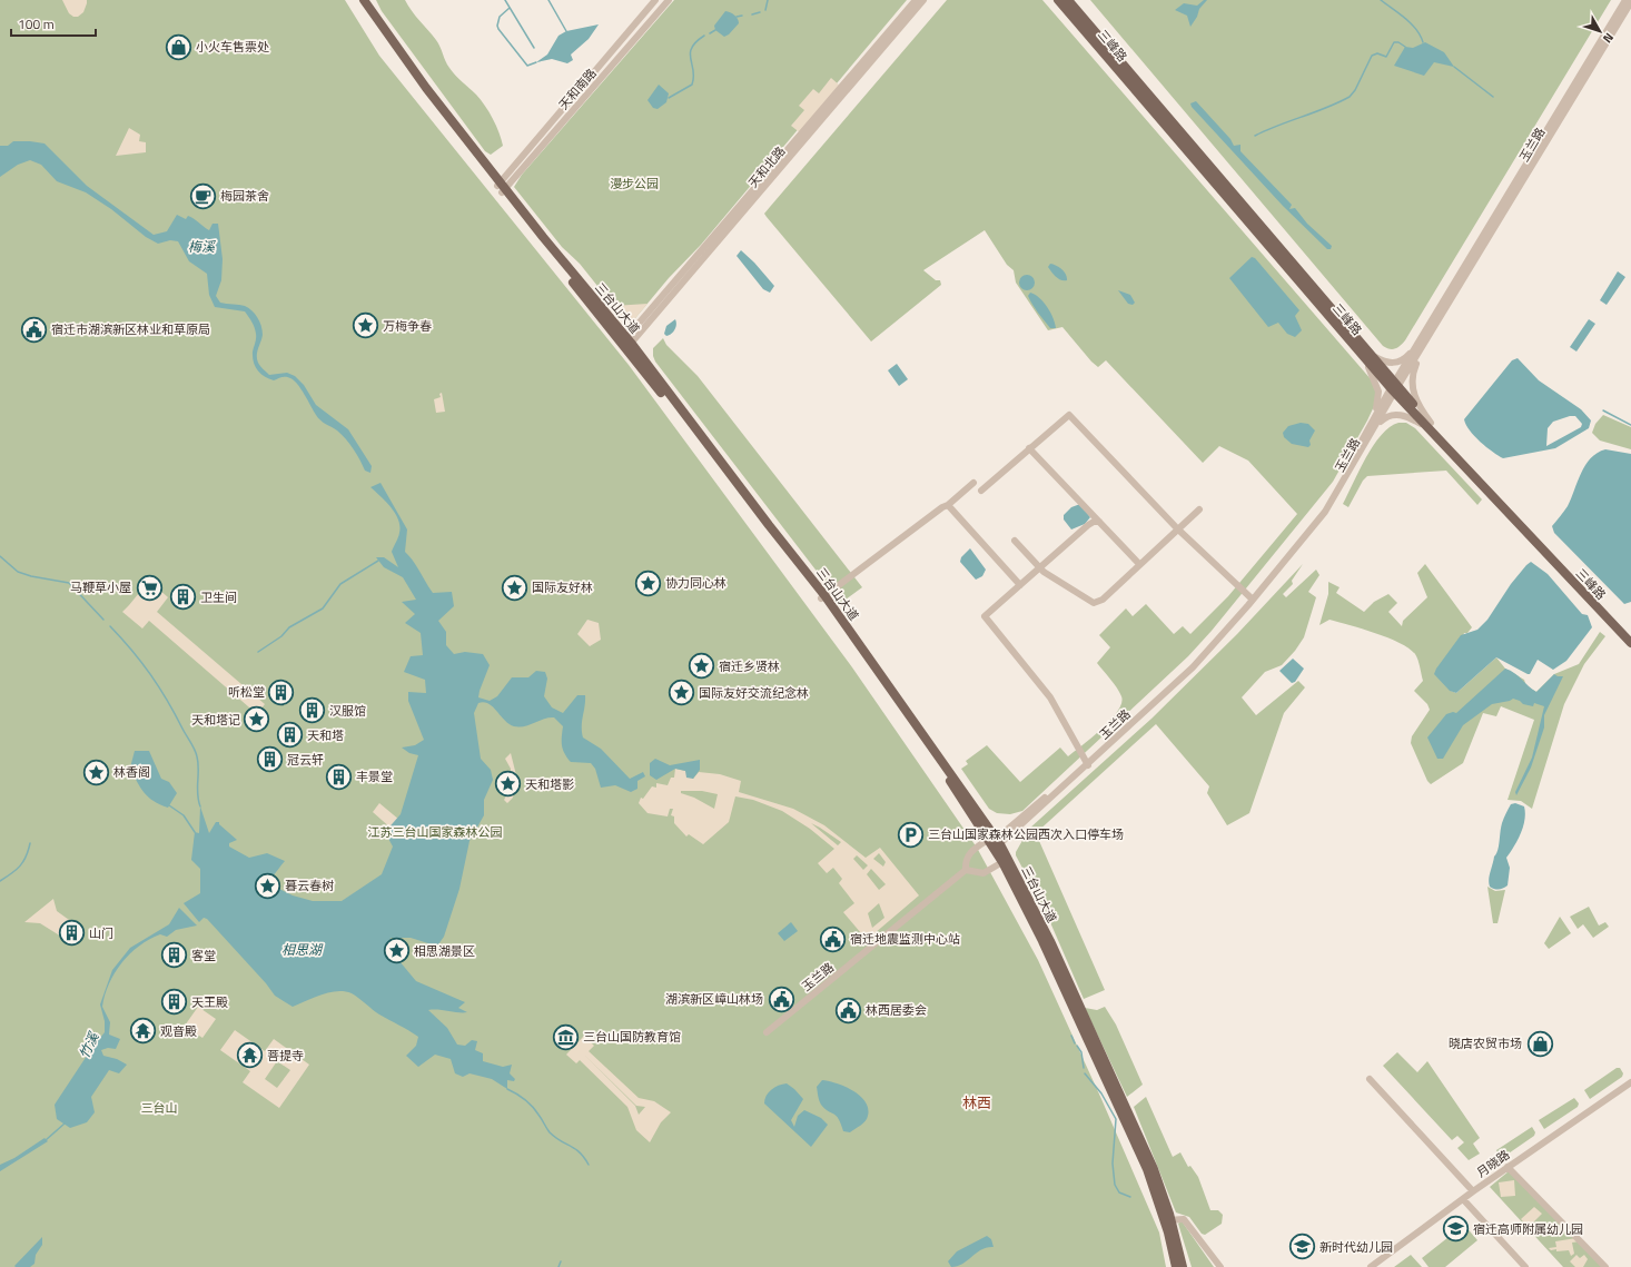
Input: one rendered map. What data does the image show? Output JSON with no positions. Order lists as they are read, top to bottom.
{
  "streets": {
    "main road": ["三峰路", "三台山大道"],
    "street": [
      "天和南路",
      "玉兰路",
      "天和北路",
      "月晓路"
    ]
  },
  "crossings": [
    ["三峰路", "玉兰路"],
    ["天和南路", "三台山大道"],
    ["玉兰路", "三台山大道"],
    ["天和北路", "三台山大道"]
  ],
  "districts": ["林西"],
  "water": ["梅溪", "相思湖", "竹溪"],
  "parks": ["漫步公园", "江苏三台山国家森林公园", "三台山"],
  "places": {
    "shop": ["小火车售票处", "晓店农贸市场"],
    "cafe": ["梅园茶舍"],
    "place": [
      "万梅争春",
      "协力同心林",
      "国际友好林",
      "宿迁乡贤林",
      "国际友好交流纪念林",
      "天和塔记",
      "林香阁",
      "天和塔影",
      "暮云春树",
      "相思湖景区"
    ],
    "public building": [
      "宿迁市湖滨新区林业和草原局",
      "宿迁地震监测中心站",
      "湖滨新区嶂山林场",
      "林西居委会"
    ],
    "supermarket": ["马鞭草小屋"],
    "building": [
      "卫生间",
      "听松堂",
      "汉服馆",
      "天和塔",
      "冠云轩",
      "丰景堂",
      "山门",
      "客堂",
      "天王殿"
    ],
    "parking": ["三台山国家森林公园西次入口停车场"],
    "temple": ["观音殿", "菩提寺"],
    "museum": ["三台山国防教育馆"],
    "school or university": ["宿迁高师附属幼儿园", "新时代幼儿园"]
  },
  "scale_bar": "100 m",
  "north": "bottom right"
}
